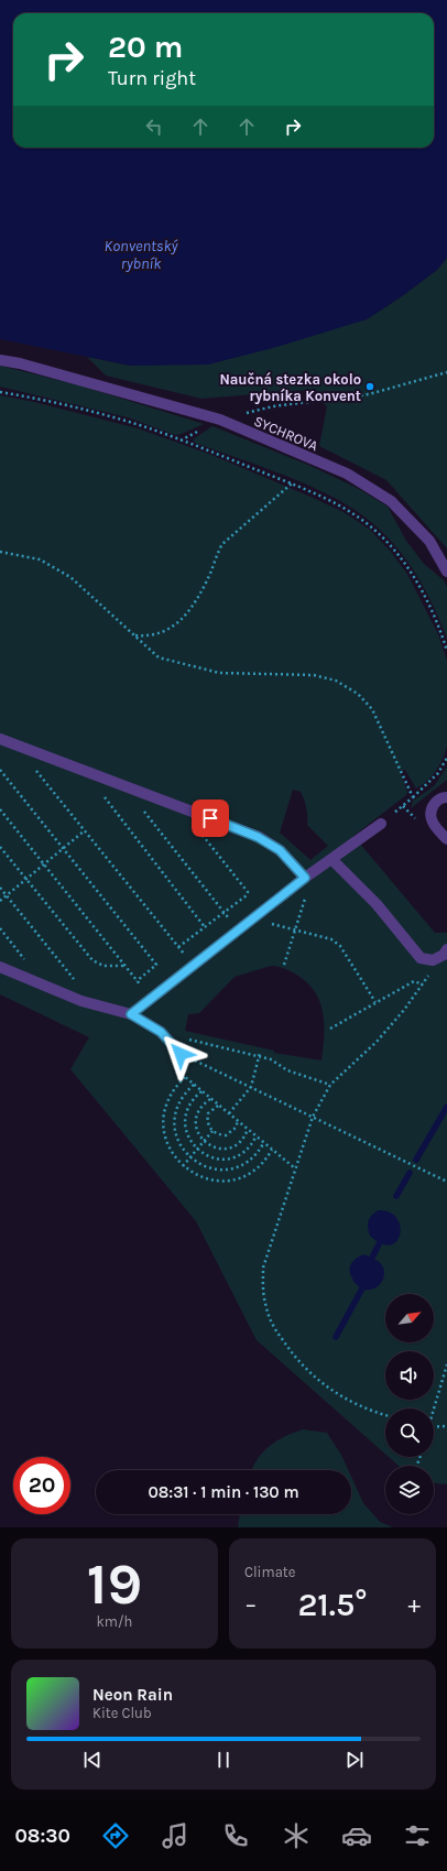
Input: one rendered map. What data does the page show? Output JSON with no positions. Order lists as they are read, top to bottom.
{
  "streets": {
    "street": ["SYCHROVA"]
  },
  "water": ["Konventský rybník"],
  "places": ["Naučná stezka okolo rybníka Konvent"],
  "north": "top right",
  "page": {
    "turn": ["20 m", "Turn right"],
    "limit": "20",
    "trip": "08:31 · 1 min · 130 m",
    "tile": [
      ["19", "km/h"],
      "Climate"
    ],
    "heat": ["−", "21.5°", "+"],
    "song": ["Neon Rain", "Kite Club"],
    "tabs": "08:30"
  }
}
